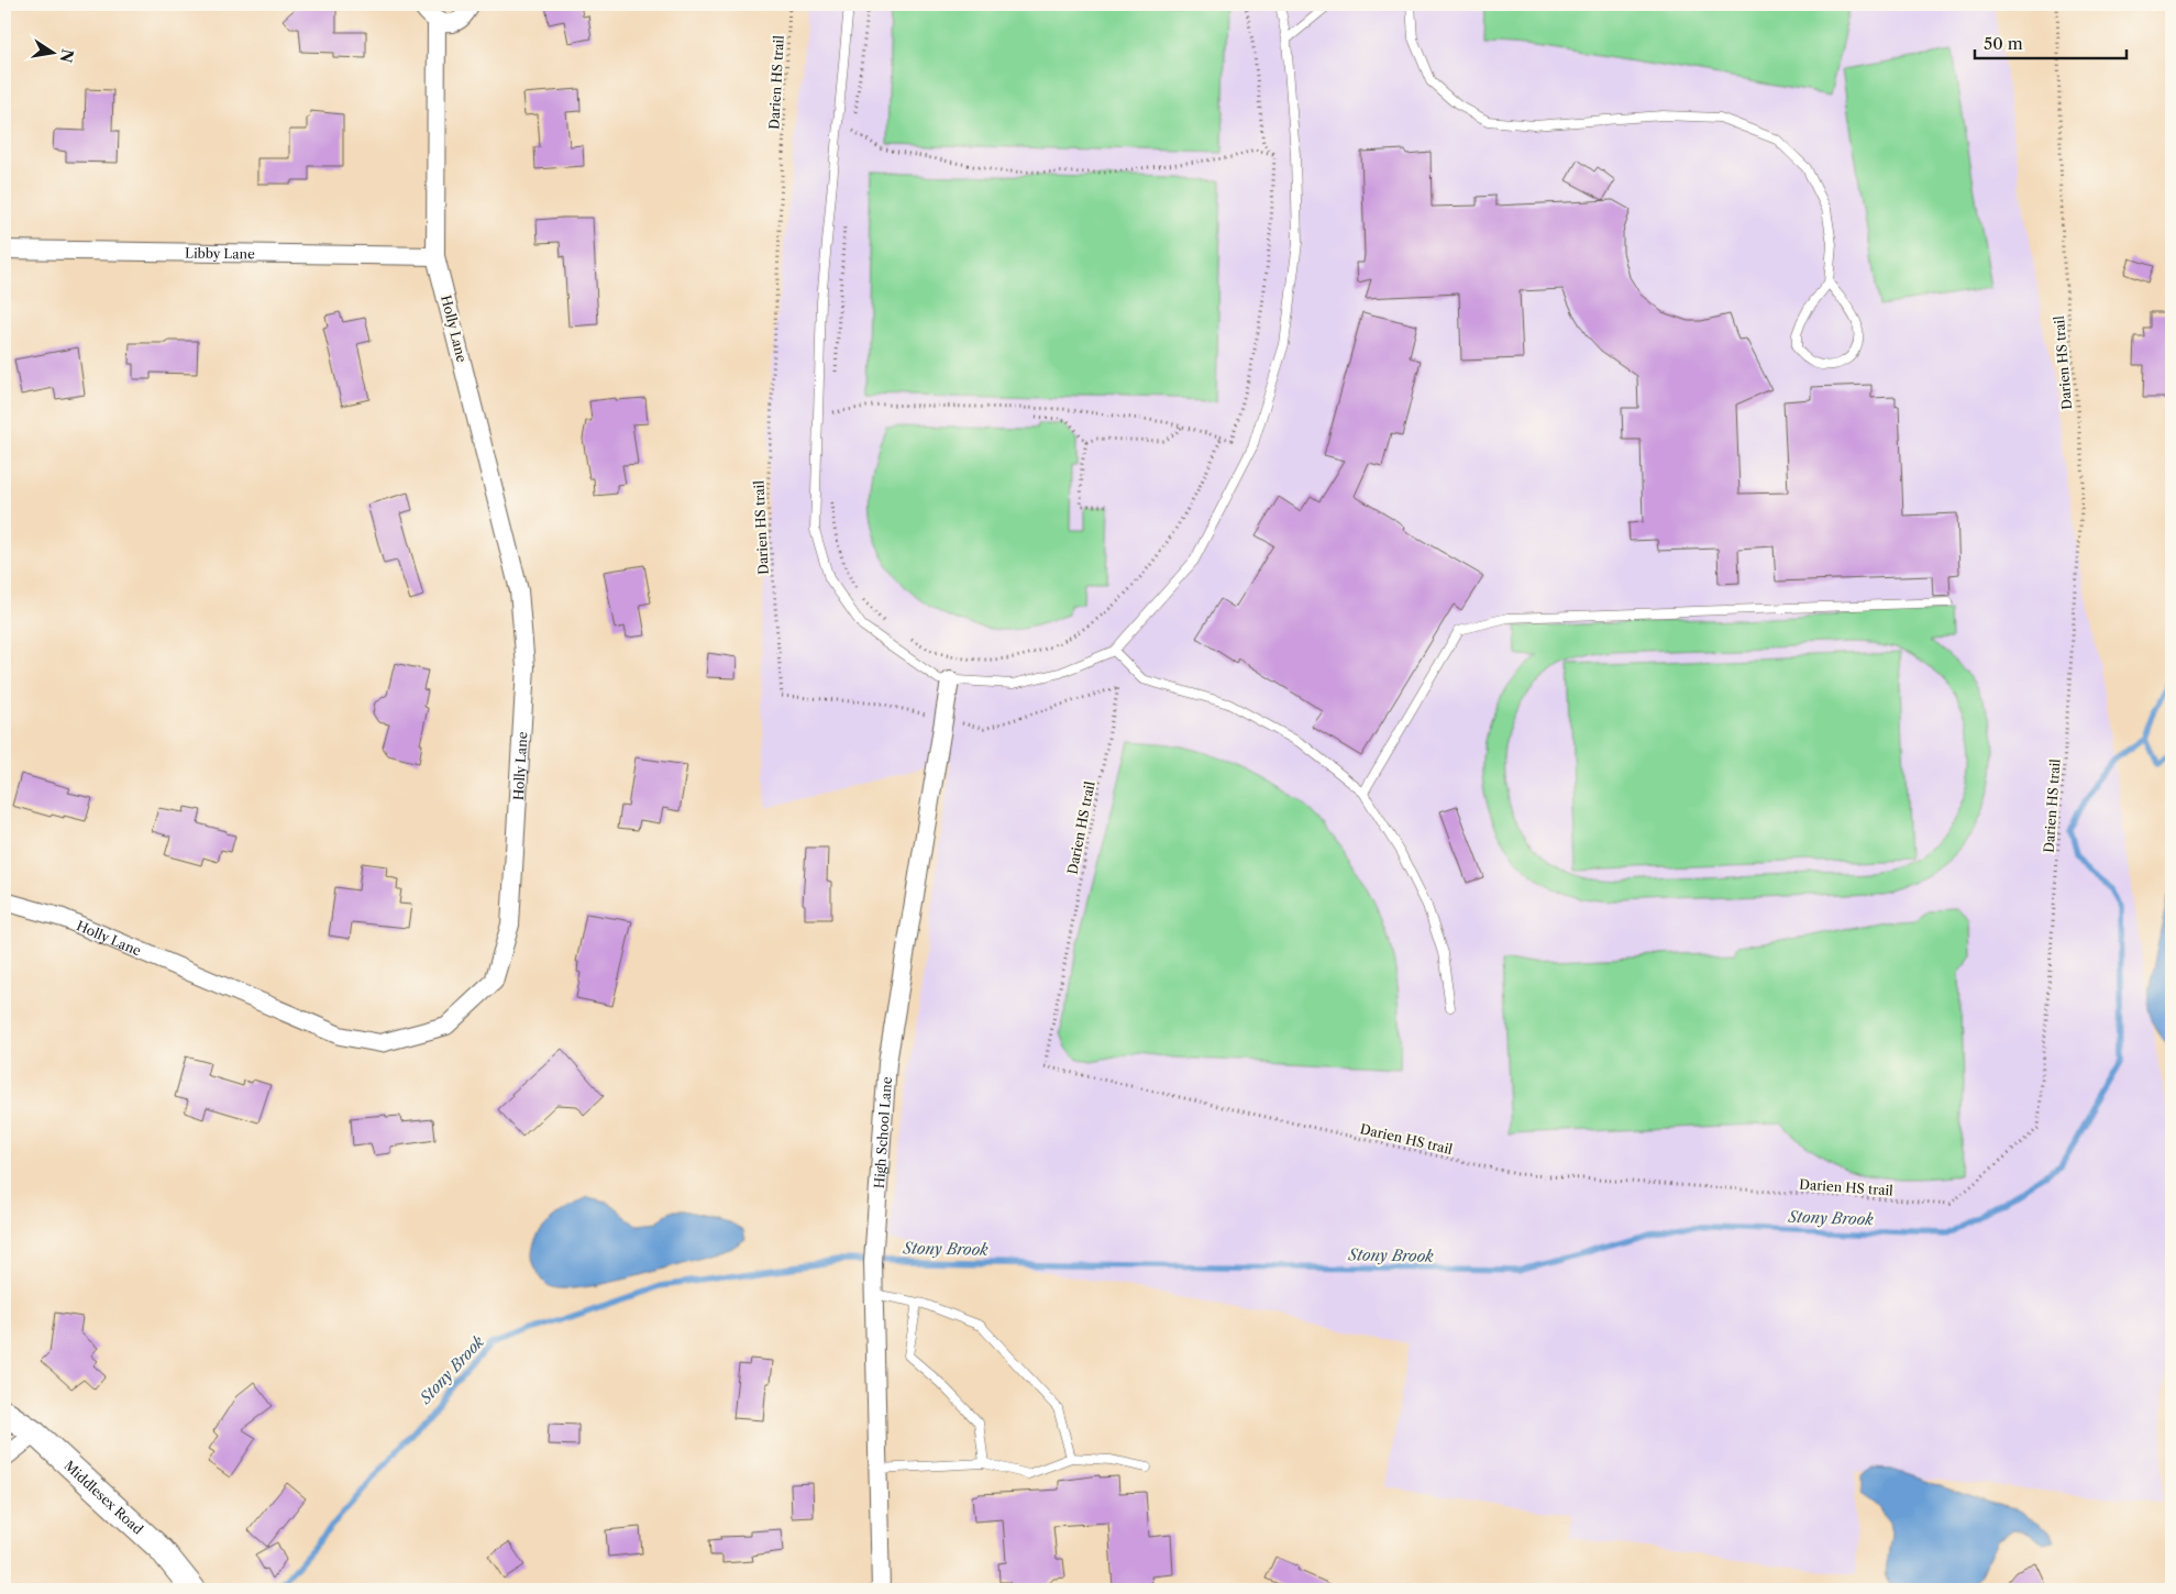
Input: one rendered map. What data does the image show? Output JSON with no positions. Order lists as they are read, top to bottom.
{
  "streets": {
    "main road": ["Middlesex Road"],
    "street": ["Libby Lane", "Holly Lane", "High School Lane"],
    "path": ["Darien HS trail"]
  },
  "crossings": [
    ["Darien HS trail", "High School Lane"],
    ["Libby Lane", "Holly Lane"]
  ],
  "water": ["Stony Brook"],
  "scale_bar": "50 m",
  "north": "right"
}
